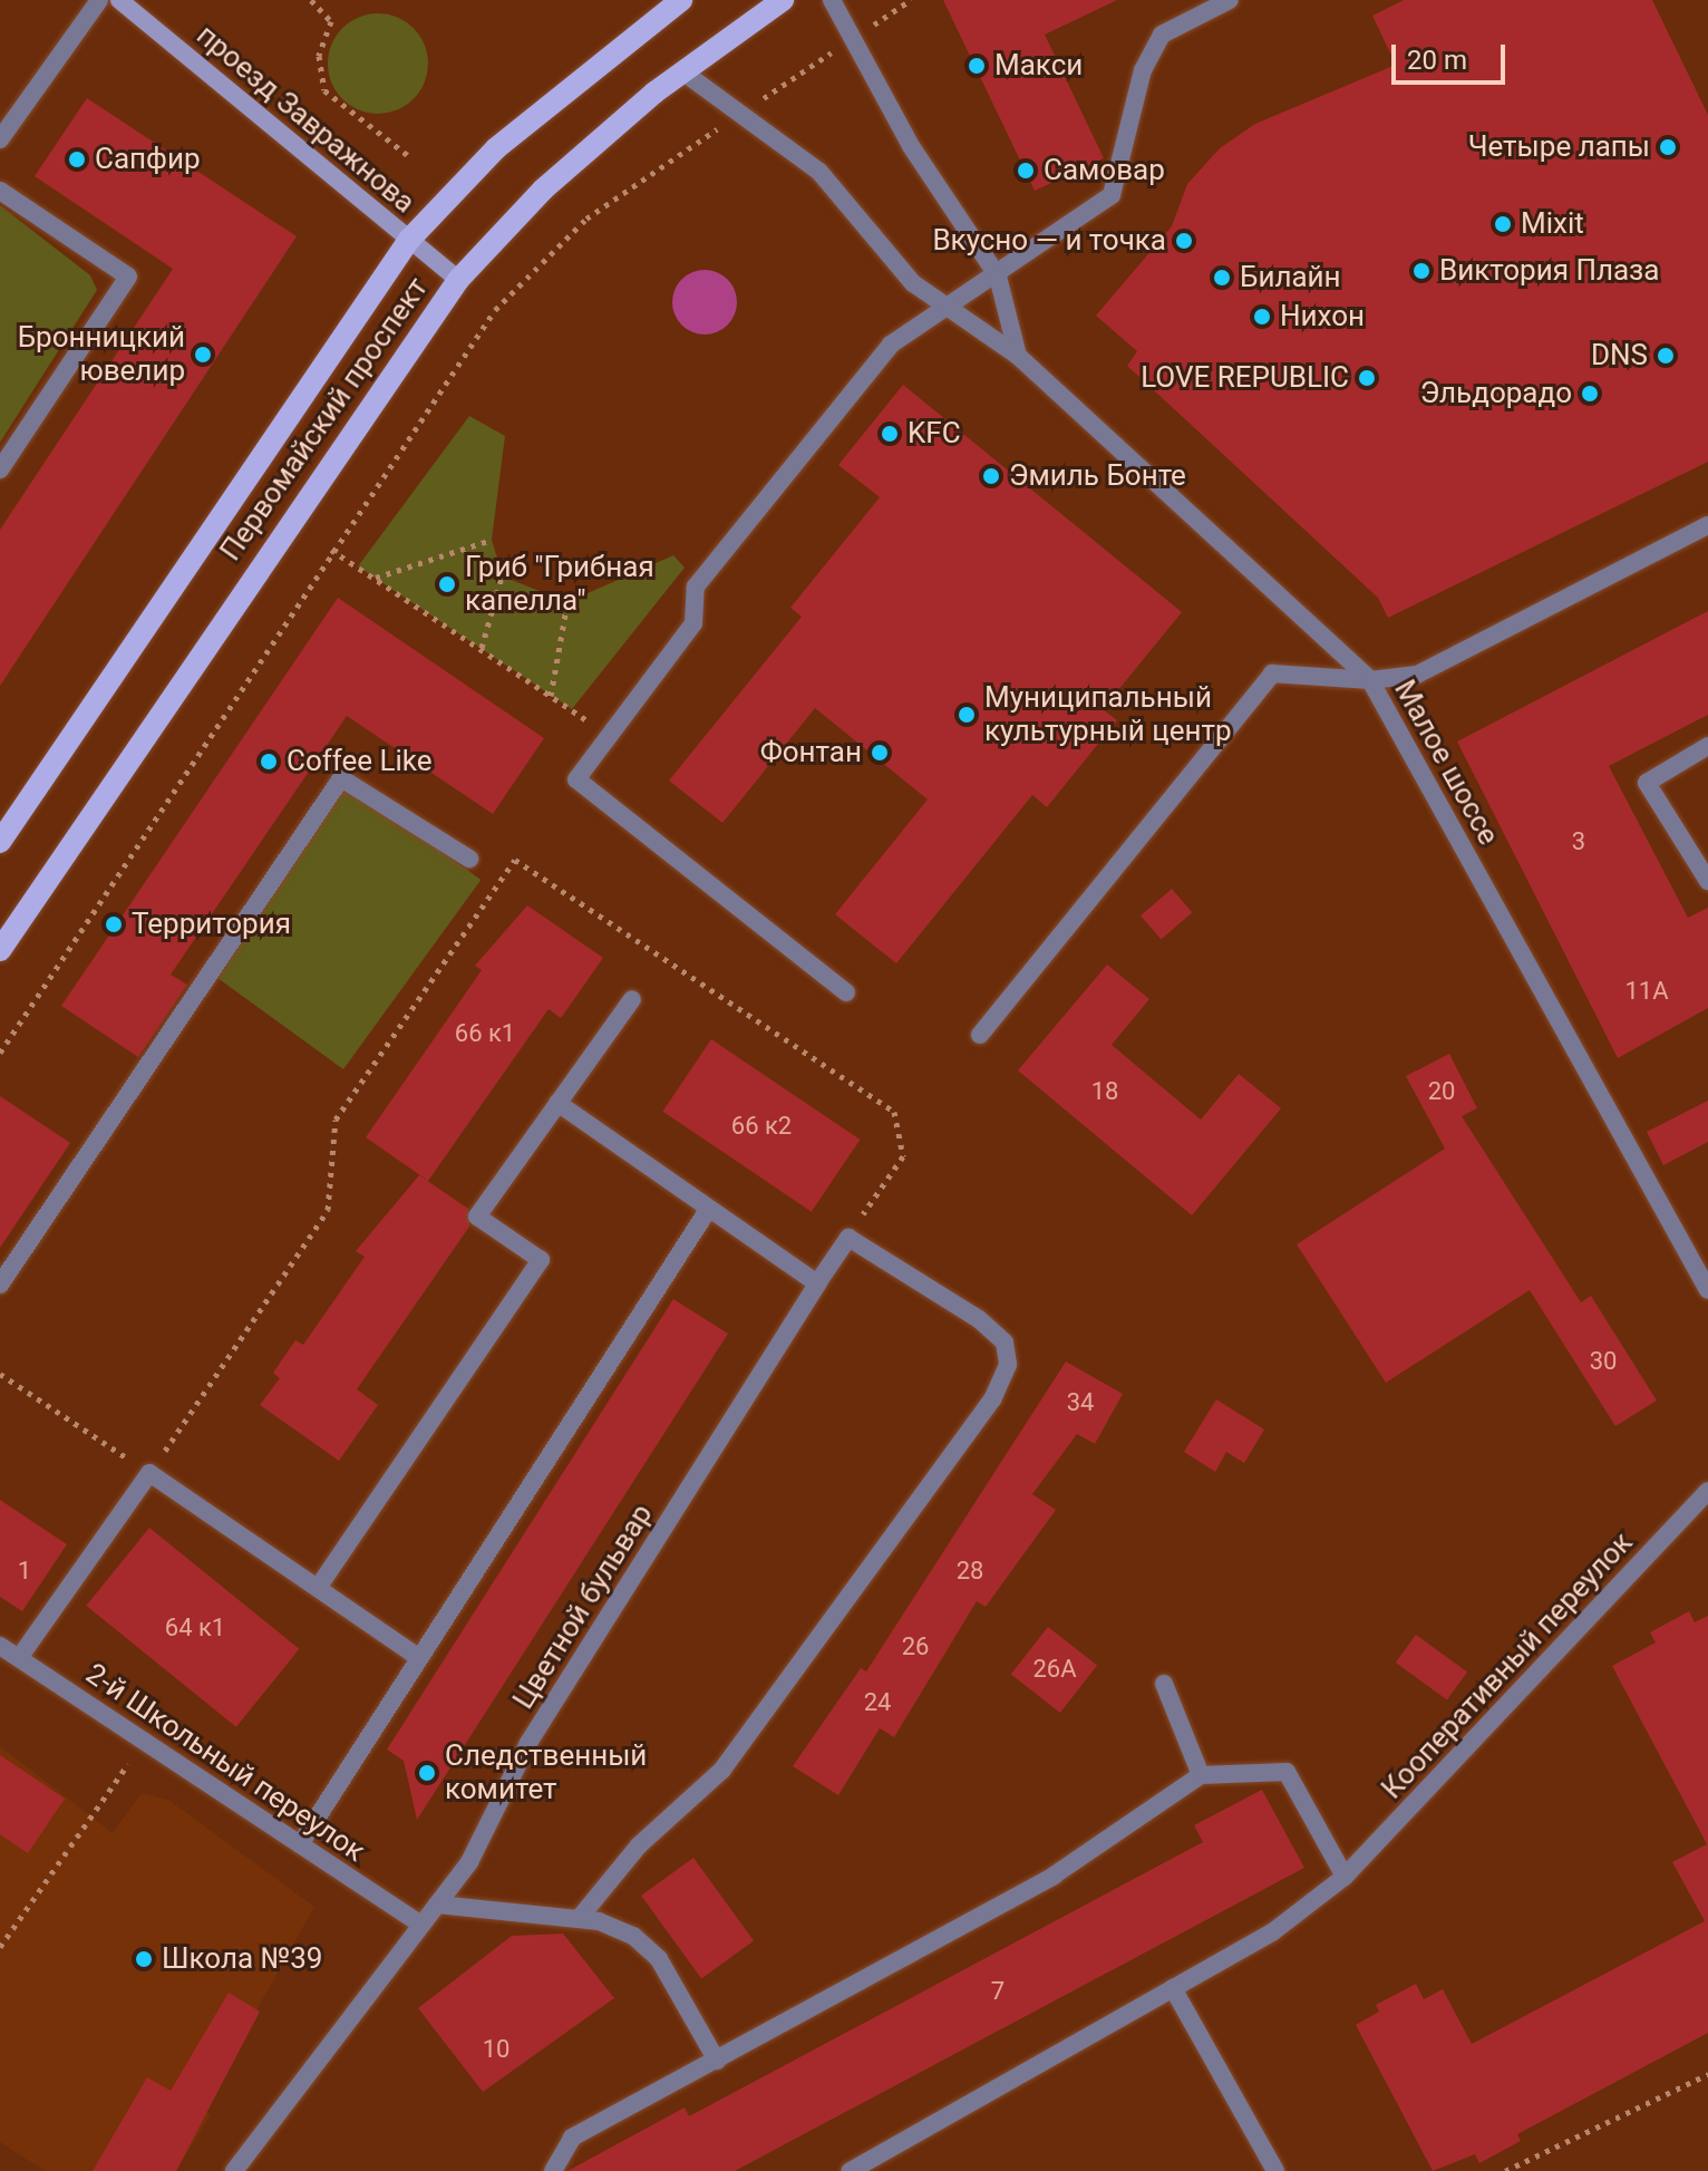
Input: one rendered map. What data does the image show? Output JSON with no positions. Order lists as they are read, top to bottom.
{
  "streets": {
    "main road": ["Первомайский проспект"],
    "street": [
      "проезд Завражнова",
      "Малое шоссе",
      "Цветной бульвар",
      "Кооперативный переулок",
      "2-й Школьный переулок"
    ]
  },
  "crossings": [
    ["проезд Завражнова", "Первомайский проспект"],
    ["Первомайский проспект", "Малое шоссе"],
    ["Цветной бульвар", "2-й Школьный переулок"]
  ],
  "places": [
    "Макси",
    "Четыре лапы",
    "Сапфир",
    "Самовар",
    "Mixit",
    "Вкусно — и точка",
    "Виктория Плаза",
    "Билайн",
    "Нихон",
    "Бронницкий ювелир",
    "DNS",
    "LOVE REPUBLIC",
    "Эльдорадо",
    "KFC",
    "Эмиль Бонте",
    "Гриб \"Грибная капелла\"",
    "Муниципальный культурный центр",
    "Фонтан",
    "Coffee Like",
    "Территория",
    "Следственный комитет",
    "Школа №39"
  ],
  "house_numbers": [
    "3",
    "11А",
    "66 к1",
    "18",
    "20",
    "66 к2",
    "30",
    "34",
    "1",
    "28",
    "64 к1",
    "26",
    "26А",
    "24",
    "7",
    "10"
  ],
  "scale_bar": "20 m"
}
